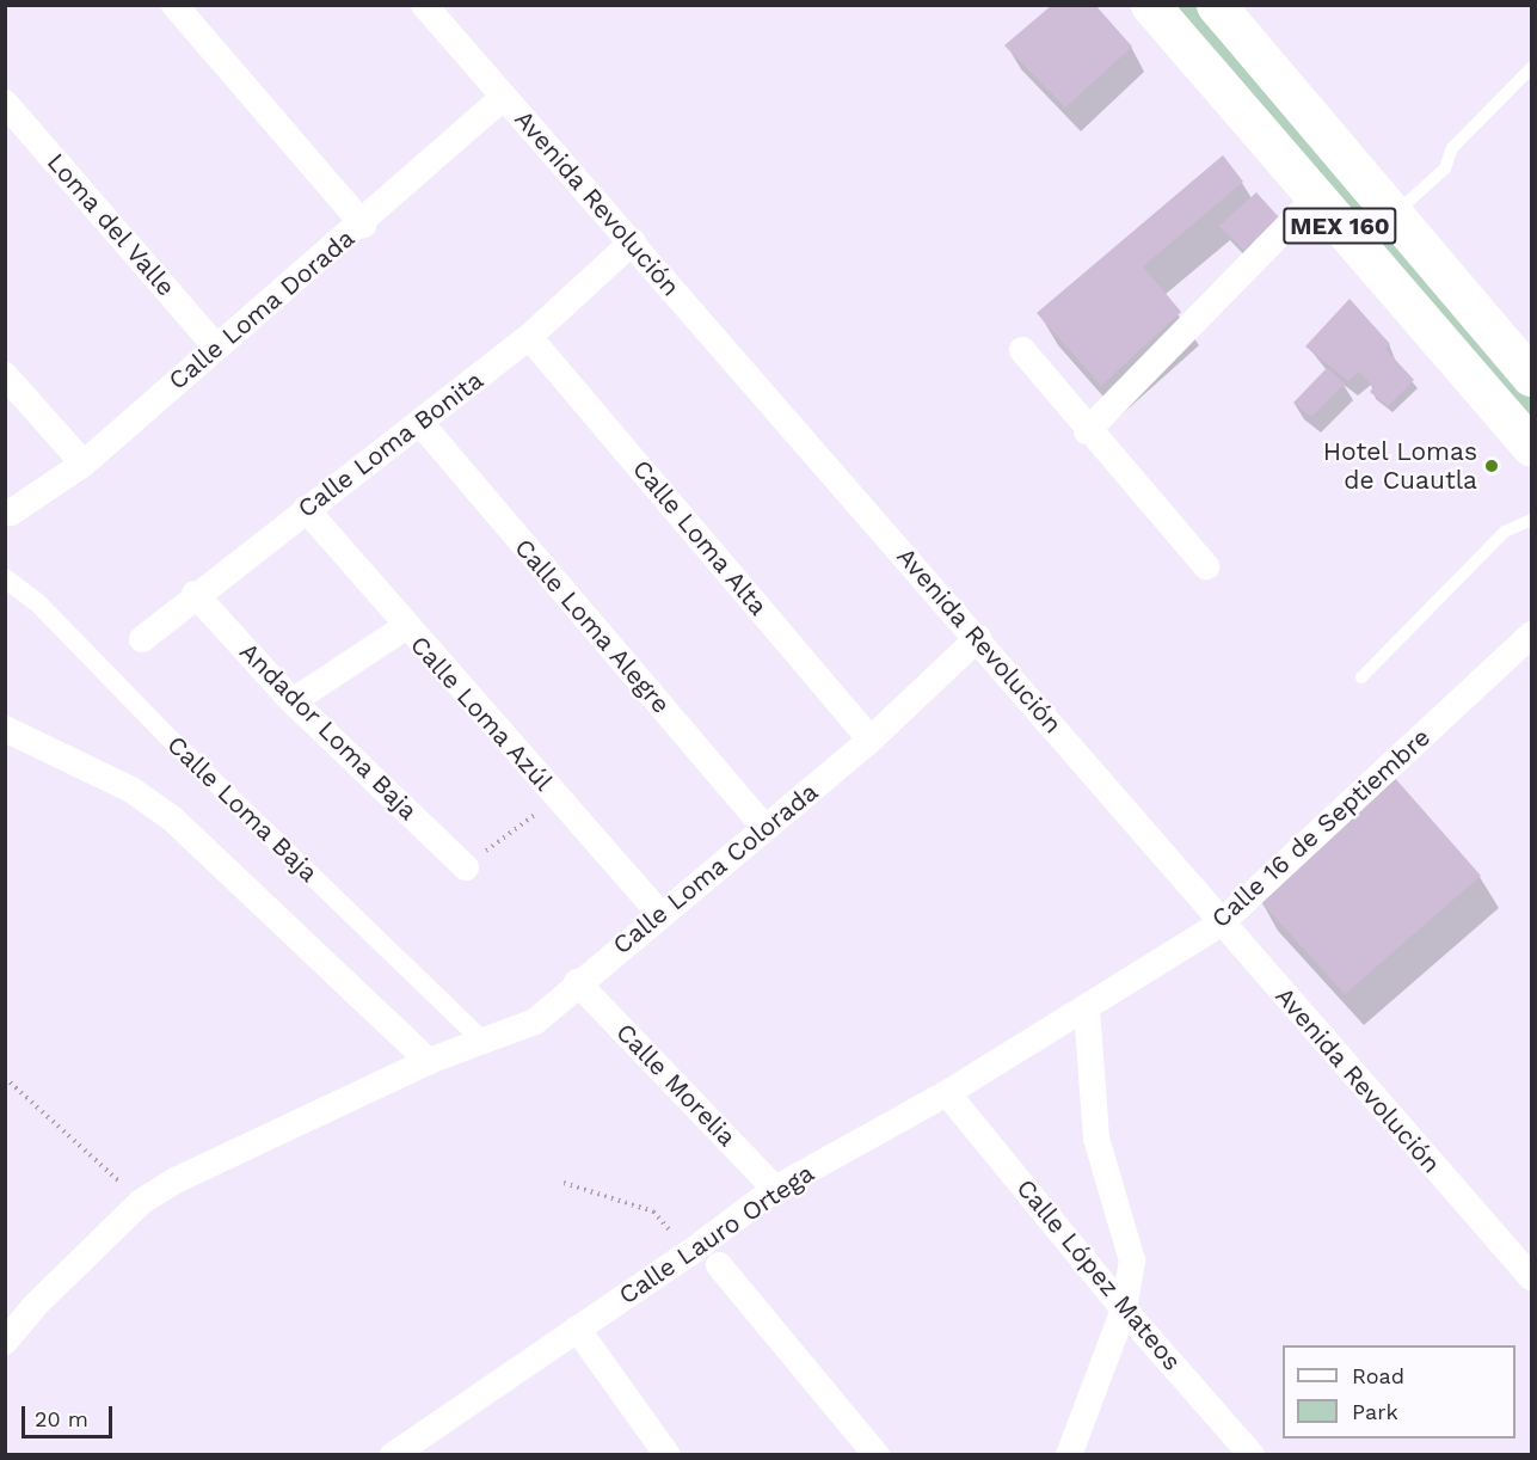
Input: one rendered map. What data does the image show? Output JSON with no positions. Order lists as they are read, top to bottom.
{
  "streets": {
    "main road": ["MEX 160"],
    "street": [
      "Avenida Revolución",
      "Loma del Valle",
      "Calle Loma Dorada",
      "Calle Loma Bonita",
      "Calle Loma Alta",
      "Calle Loma Alegre",
      "Calle Loma Azúl",
      "Andador Loma Baja",
      "Calle Loma Baja",
      "Calle 16 de Septiembre",
      "Calle Loma Colorada",
      "Calle Morelia",
      "Calle Lauro Ortega",
      "Calle López Mateos"
    ]
  },
  "crossings": [
    ["Avenida Revolución", "Calle Loma Dorada"],
    ["Avenida Revolución", "Calle Loma Bonita"],
    ["Avenida Revolución", "Calle 16 de Septiembre"],
    ["Avenida Revolución", "Calle Loma Colorada"],
    ["Loma del Valle", "Calle Loma Dorada"],
    ["Calle Loma Bonita", "Calle Loma Alta"],
    ["Calle Loma Bonita", "Calle Loma Alegre"],
    ["Calle Loma Bonita", "Calle Loma Azúl"],
    ["Calle Loma Bonita", "Andador Loma Baja"],
    ["Calle Loma Alta", "Calle Loma Colorada"],
    ["Calle Loma Alegre", "Calle Loma Colorada"],
    ["Calle Loma Azúl", "Calle Loma Colorada"],
    ["Calle Loma Baja", "Calle Loma Colorada"],
    ["Calle 16 de Septiembre", "Calle Lauro Ortega"],
    ["Calle Loma Colorada", "Calle Morelia"],
    ["Calle Morelia", "Calle Lauro Ortega"],
    ["Calle Lauro Ortega", "Calle López Mateos"]
  ],
  "places": ["Hotel Lomas de Cuautla"],
  "legend": ["Road", "Park"],
  "scale_bar": "20 m"
}
